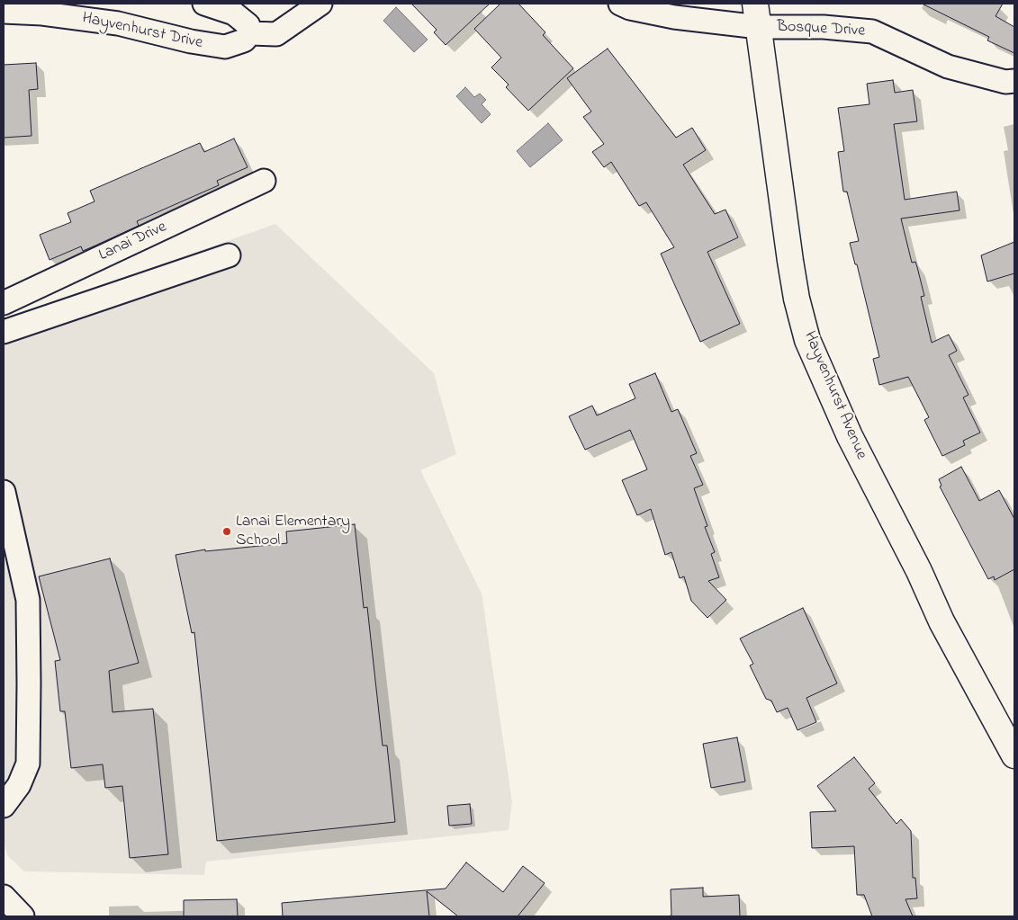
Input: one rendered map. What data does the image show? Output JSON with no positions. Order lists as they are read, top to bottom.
{
  "streets": {
    "main road": ["Hayvenhurst Avenue"],
    "street": ["Bosque Drive", "Hayvenhurst Drive", "Lanai Drive"]
  },
  "crossings": [
    ["Bosque Drive", "Hayvenhurst Avenue"]
  ],
  "places": ["Lanai Elementary School"]
}
